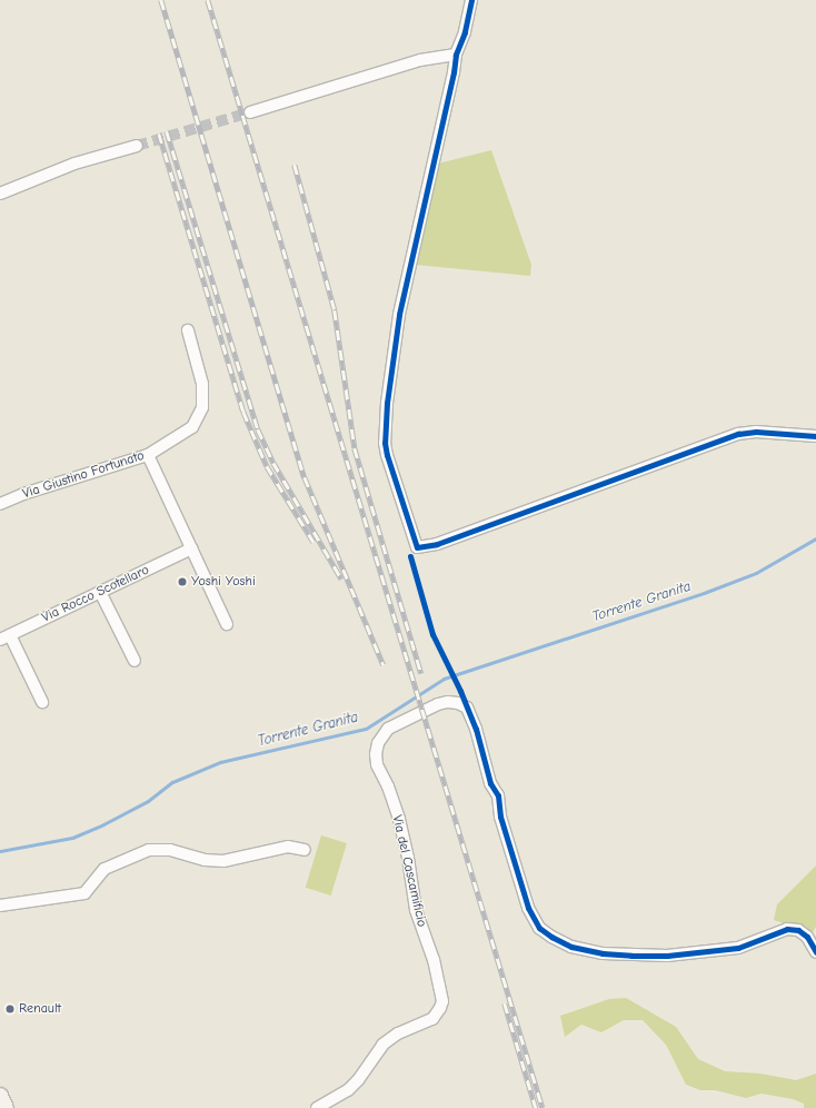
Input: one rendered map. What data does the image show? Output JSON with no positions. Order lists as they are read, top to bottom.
{
  "streets": {
    "street": ["Via Giustino Fortunato", "Via Rocco Scotellaro", "Via del Cascamificio"]
  },
  "water": ["Torrente Granita"],
  "places": ["Yoshi Yoshi", "Renault"]
}
